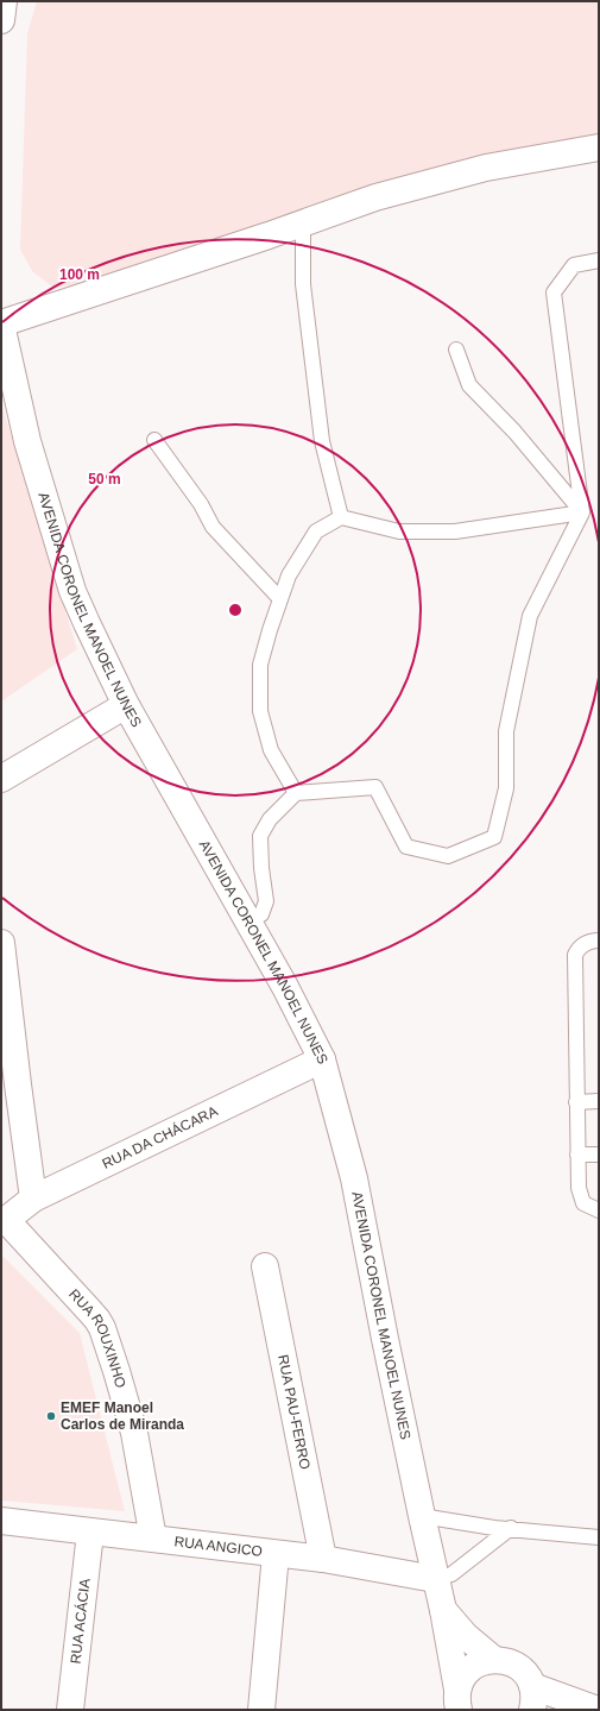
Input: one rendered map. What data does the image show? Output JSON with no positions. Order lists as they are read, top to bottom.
{
  "streets": {
    "street": [
      "AVENIDA CORONEL MANOEL NUNES",
      "RUA DA CHÁCARA",
      "RUA ROUXINHO",
      "RUA PAU-FERRO",
      "RUA ANGICO",
      "RUA ACÁCIA"
    ]
  },
  "crossings": [
    ["AVENIDA CORONEL MANOEL NUNES", "RUA DA CHÁCARA"],
    ["AVENIDA CORONEL MANOEL NUNES", "RUA ANGICO"],
    ["RUA DA CHÁCARA", "RUA ROUXINHO"],
    ["RUA ROUXINHO", "RUA ANGICO"],
    ["RUA PAU-FERRO", "RUA ANGICO"],
    ["RUA ANGICO", "RUA ACÁCIA"]
  ],
  "places": ["EMEF Manoel Carlos de Miranda"],
  "rings": ["100 m", "50 m"]
}
